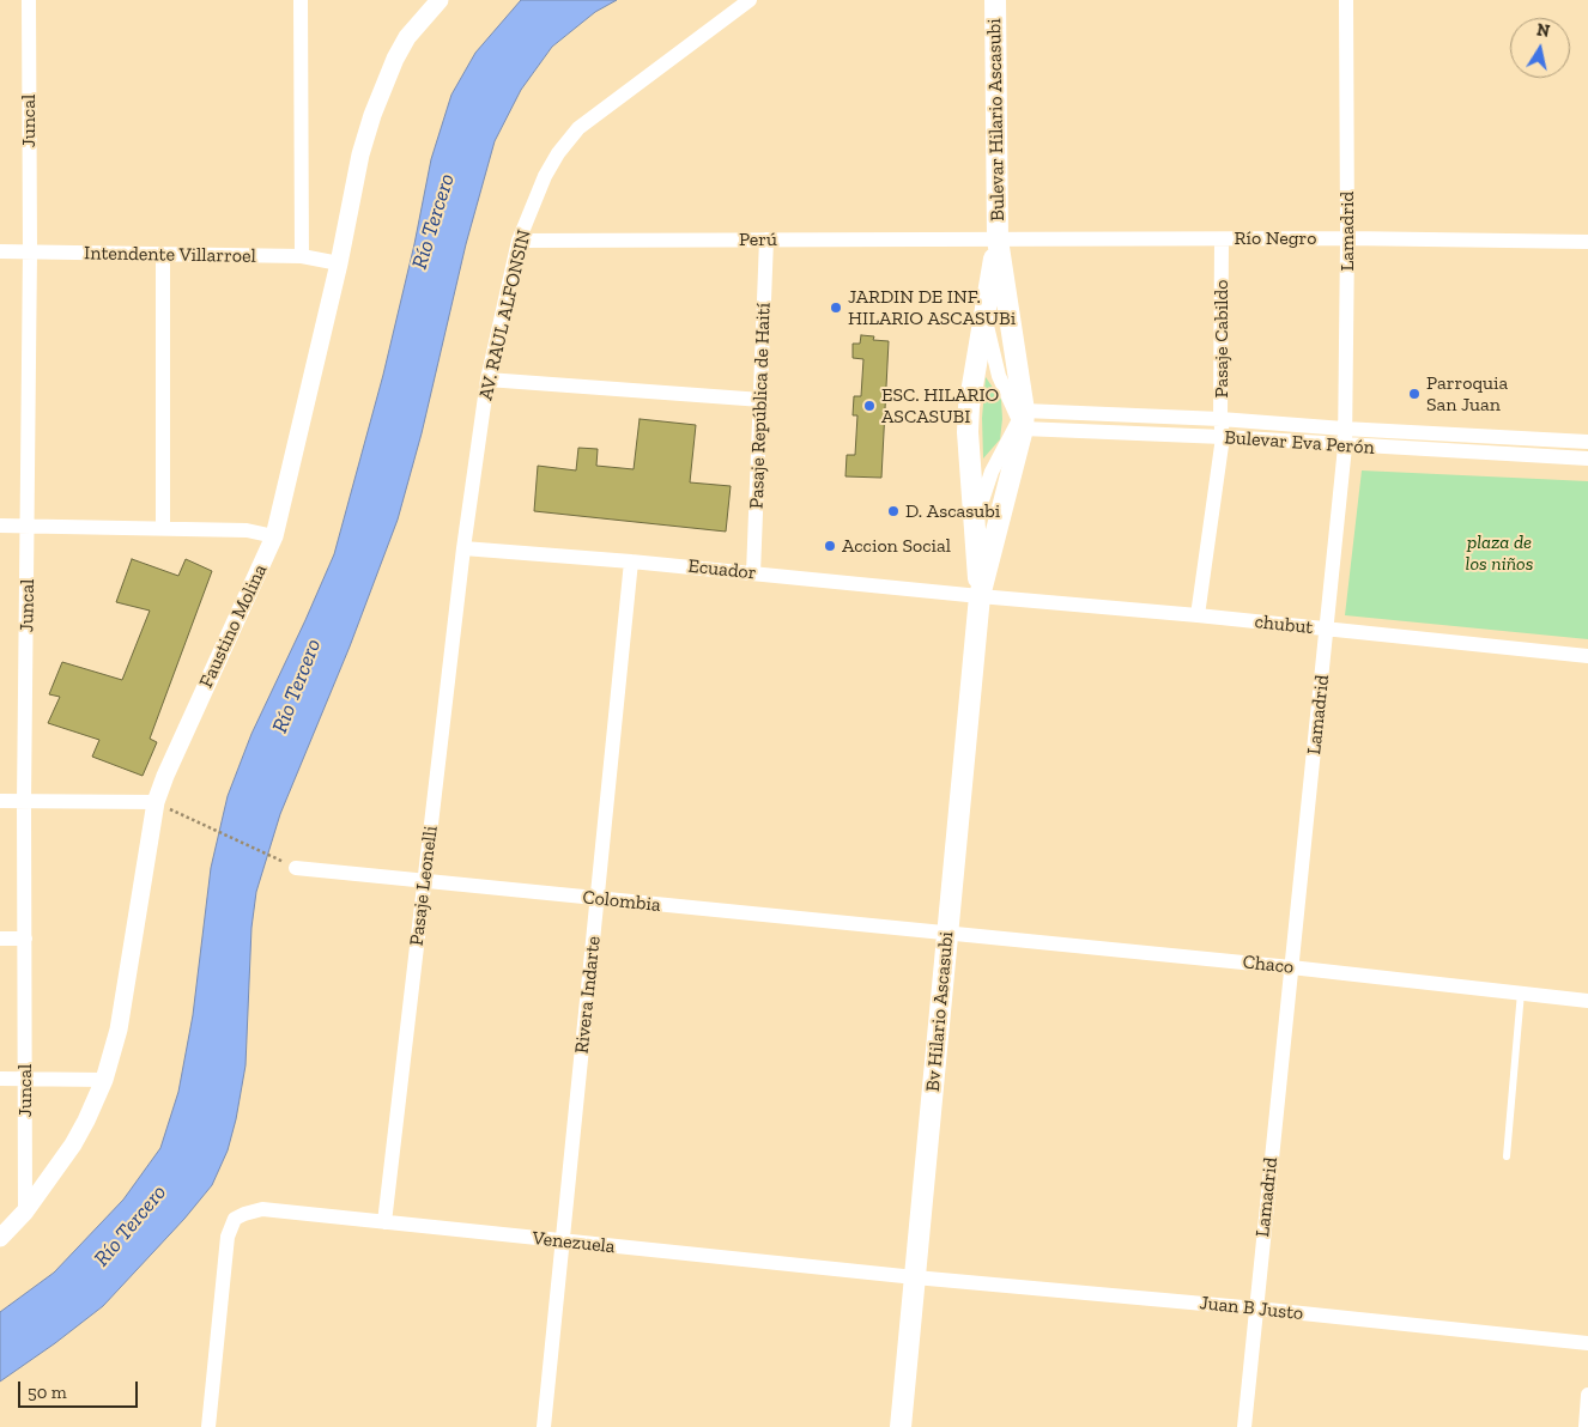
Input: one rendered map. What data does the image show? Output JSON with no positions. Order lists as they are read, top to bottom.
{
  "streets": {
    "main road": ["Bulevar Hilario Ascasubi", "Bv Hilario Ascasubi"],
    "street": [
      "Juncal",
      "Lamadrid",
      "Río Negro",
      "Perú",
      "Intendente Villarroel",
      "AV. RAUL ALFONSIN",
      "Pasaje Cabildo",
      "Pasaje República de Haití",
      "Bulevar Eva Perón",
      "Ecuador",
      "chubut",
      "Faustino Molina",
      "Pasaje Leonelli",
      "Colombia",
      "Chaco",
      "Rivera Indarte",
      "Venezuela",
      "Juan B Justo"
    ]
  },
  "crossings": [
    ["Bulevar Hilario Ascasubi", "Río Negro"],
    ["Bulevar Hilario Ascasubi", "Perú"],
    ["Bulevar Hilario Ascasubi", "Bulevar Eva Perón"],
    ["Bulevar Hilario Ascasubi", "Ecuador"],
    ["Bulevar Hilario Ascasubi", "chubut"],
    ["Bulevar Hilario Ascasubi", "Bv Hilario Ascasubi"],
    ["Juncal", "Intendente Villarroel"],
    ["Juncal", "Faustino Molina"],
    ["Lamadrid", "Río Negro"],
    ["Lamadrid", "Bulevar Eva Perón"],
    ["Lamadrid", "chubut"],
    ["Lamadrid", "Chaco"],
    ["Lamadrid", "Juan B Justo"],
    ["Río Negro", "Perú"],
    ["Río Negro", "Pasaje Cabildo"],
    ["Perú", "AV. RAUL ALFONSIN"],
    ["Perú", "Pasaje República de Haití"],
    ["Intendente Villarroel", "Faustino Molina"],
    ["AV. RAUL ALFONSIN", "Ecuador"],
    ["AV. RAUL ALFONSIN", "Pasaje Leonelli"],
    ["Pasaje Cabildo", "Bulevar Eva Perón"],
    ["Pasaje Cabildo", "chubut"],
    ["Pasaje República de Haití", "Ecuador"],
    ["Ecuador", "chubut"],
    ["Ecuador", "Pasaje Leonelli"],
    ["Ecuador", "Rivera Indarte"],
    ["Ecuador", "Bv Hilario Ascasubi"],
    ["chubut", "Bv Hilario Ascasubi"],
    ["Pasaje Leonelli", "Colombia"],
    ["Pasaje Leonelli", "Venezuela"],
    ["Colombia", "Chaco"],
    ["Colombia", "Rivera Indarte"],
    ["Colombia", "Bv Hilario Ascasubi"],
    ["Chaco", "Bv Hilario Ascasubi"],
    ["Rivera Indarte", "Venezuela"],
    ["Bv Hilario Ascasubi", "Venezuela"],
    ["Bv Hilario Ascasubi", "Juan B Justo"],
    ["Venezuela", "Juan B Justo"]
  ],
  "water": ["Río Tercero"],
  "parks": ["plaza de los niños"],
  "places": [
    "JARDIN DE INF. HILARIO ASCASUBi",
    "Parroquia San Juan",
    "ESC. HILARIO ASCASUBI",
    "D. Ascasubi",
    "Accion Social"
  ],
  "scale_bar": "50 m",
  "north": "top"
}
